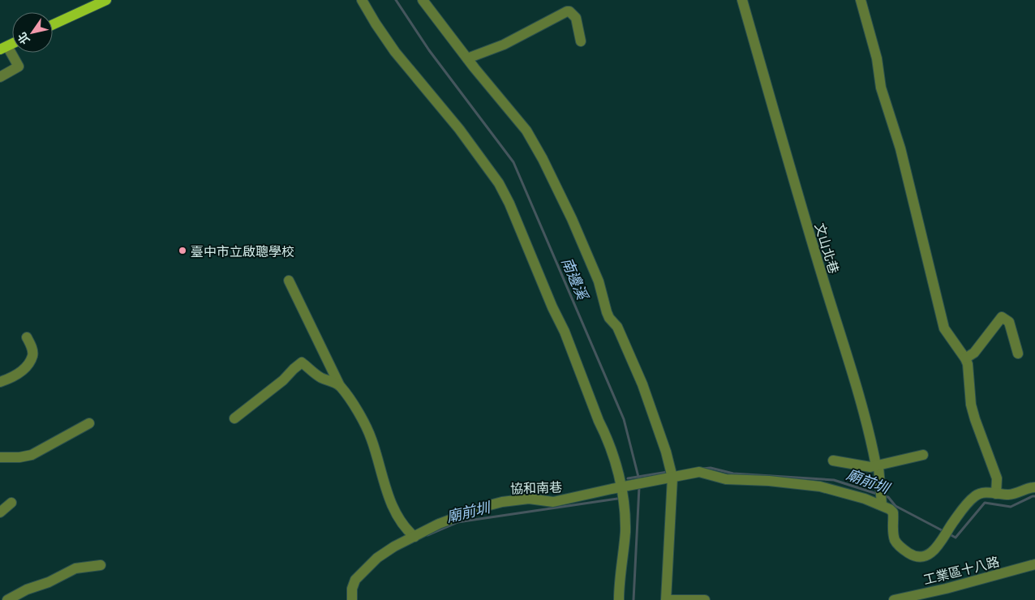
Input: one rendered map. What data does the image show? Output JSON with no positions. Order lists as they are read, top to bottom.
{
  "streets": {
    "street": ["文山北巷", "協和南巷", "工業區十八路"]
  },
  "water": ["南邊溪", "廟前圳"],
  "places": ["臺中市立啟聰學校"],
  "north": "bottom left"
}
